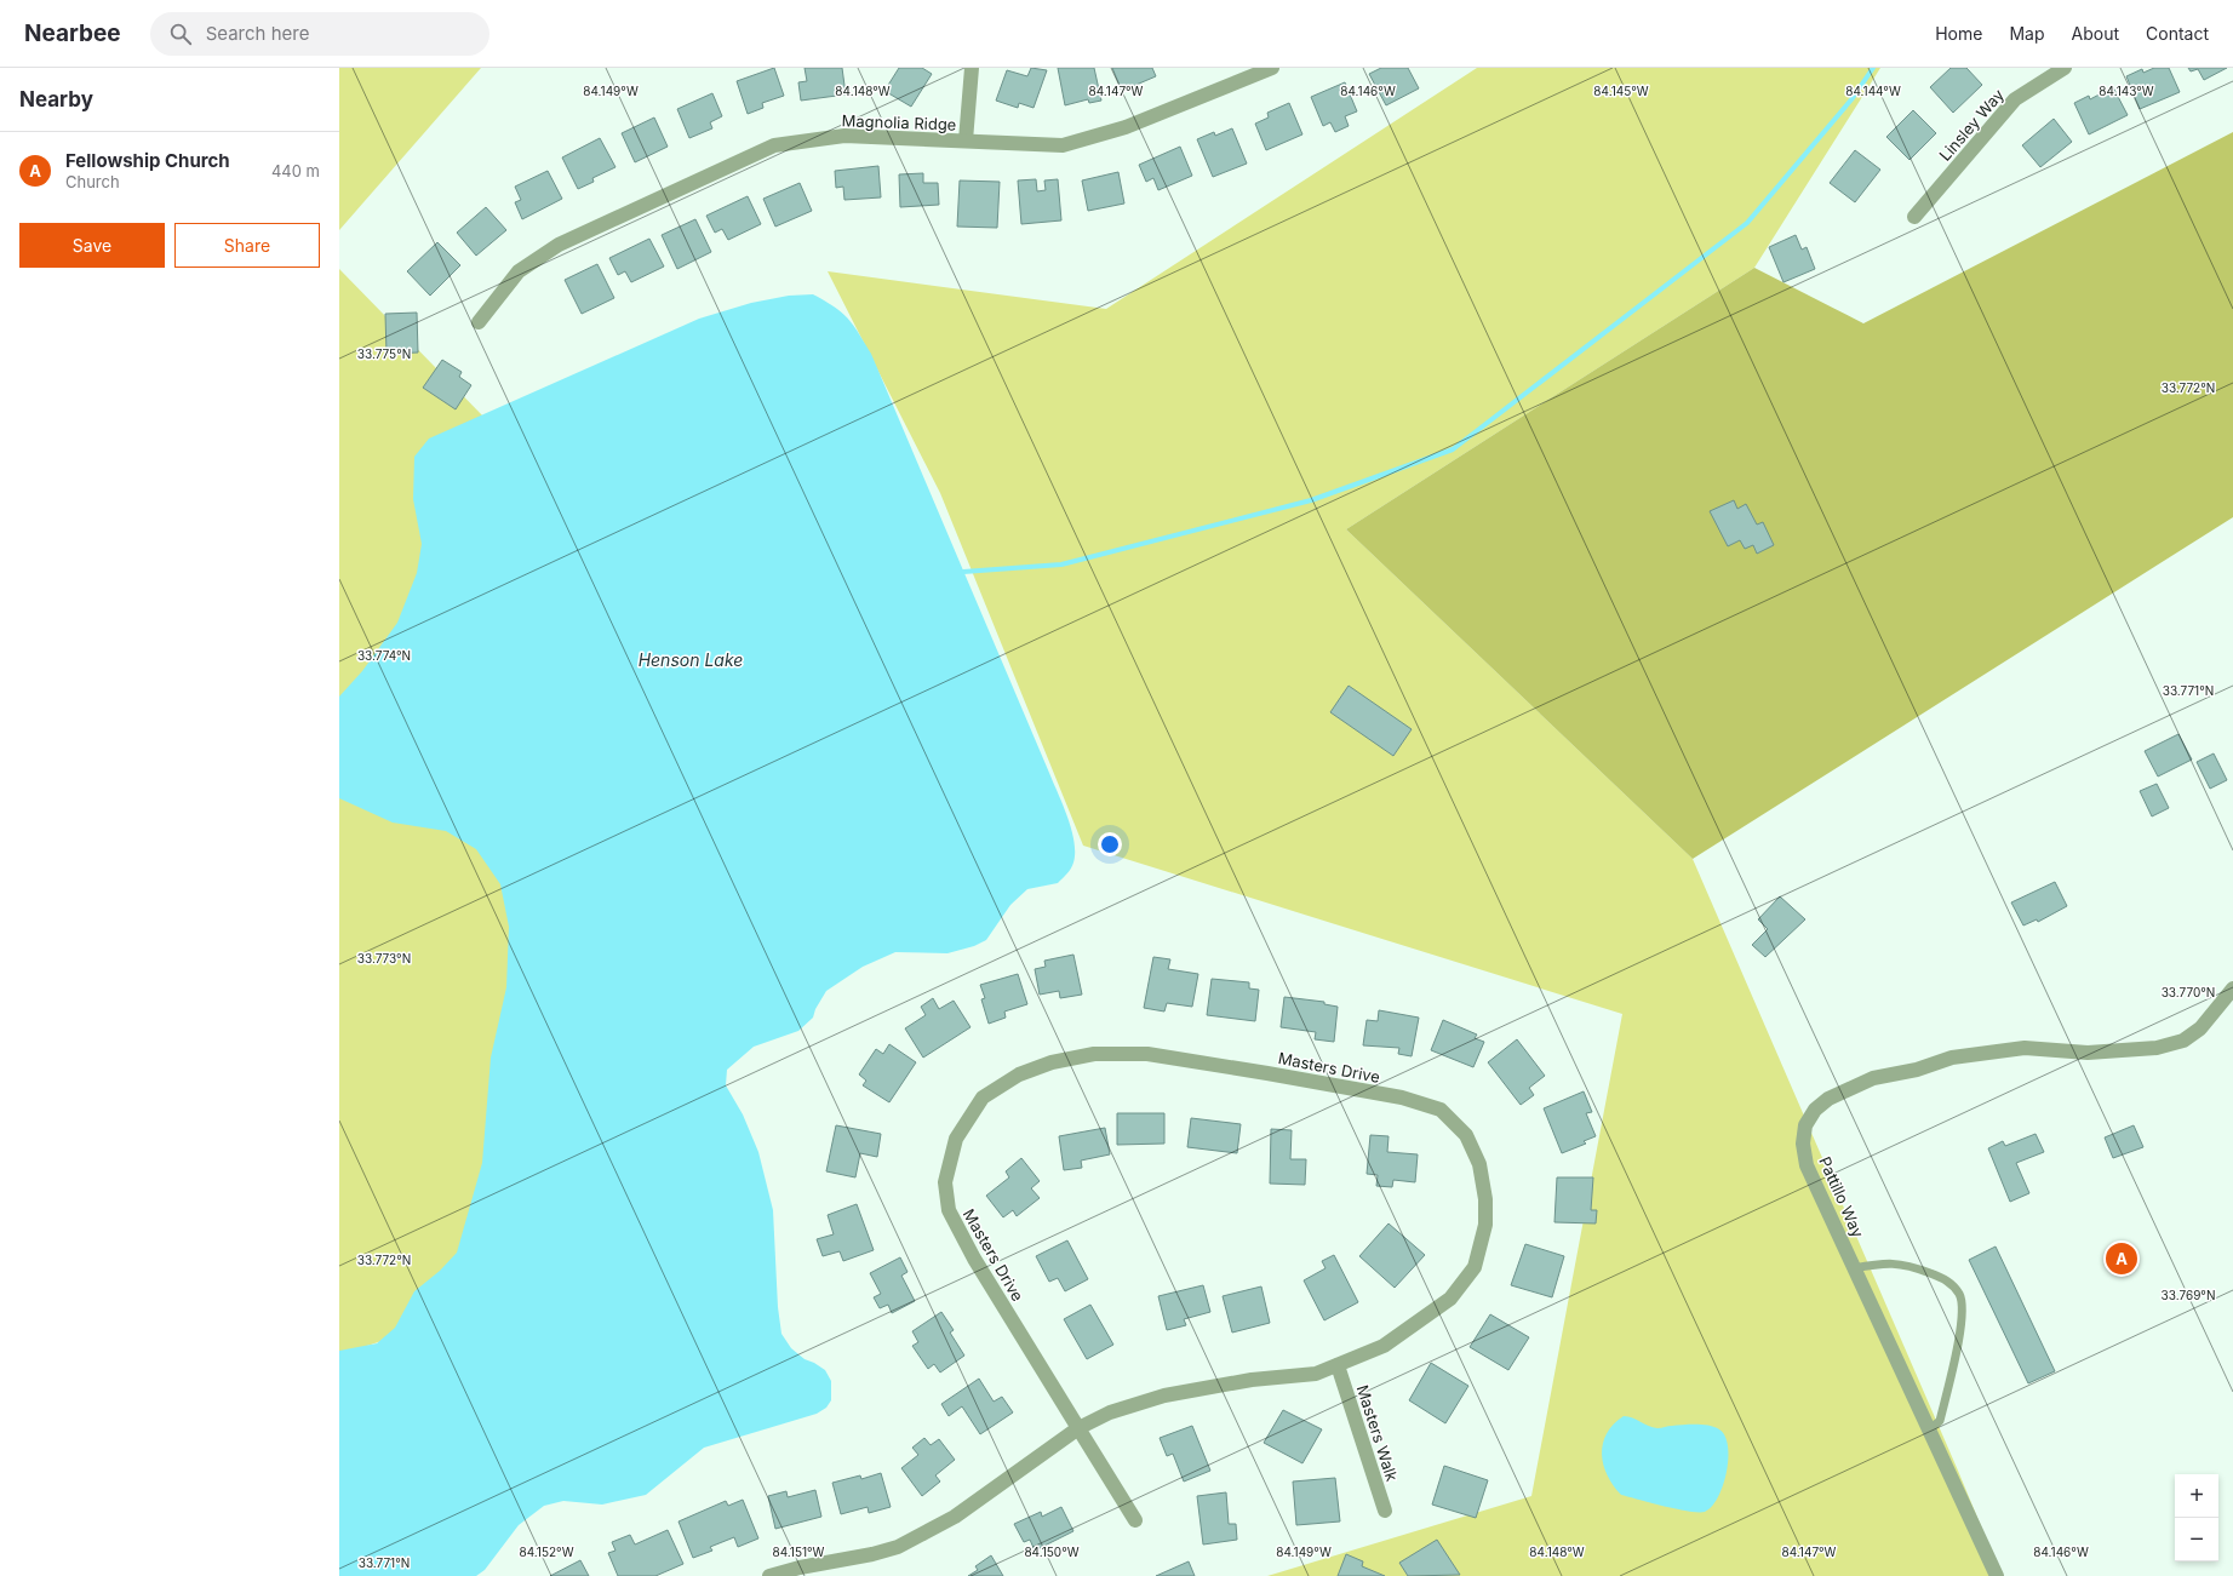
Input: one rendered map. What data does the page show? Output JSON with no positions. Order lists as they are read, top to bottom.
{
  "streets": {
    "street": [
      "Magnolia Ridge",
      "Linsley Way",
      "Masters Drive",
      "Pattillo Way",
      "Masters Walk"
    ]
  },
  "crossings": [
    ["Masters Drive", "Masters Walk"]
  ],
  "water": ["Henson Lake"],
  "page": {
    "header": "Nearbee",
    "search": "Search here",
    "nav": [
      "Home",
      "Map",
      "About",
      "Contact"
    ],
    "heading": "Nearby",
    "list": [
      {
        "mark": "A",
        "name": "Fellowship Church",
        "note": "Church",
        "value": "440 m"
      }
    ],
    "buttons": ["Save", "Share"],
    "pins": "A",
    "map_buttons": ["+", "−"]
  },
  "coordinates": [
    "84.149°W",
    "84.148°W",
    "84.147°W",
    "84.146°W",
    "84.144°W",
    "84.145°W",
    "84.143°W",
    "33.775°N",
    "33.772°N",
    "33.774°N",
    "33.771°N",
    "33.773°N",
    "33.770°N",
    "33.769°N",
    "84.152°W",
    "84.151°W",
    "84.150°W"
  ]
}
